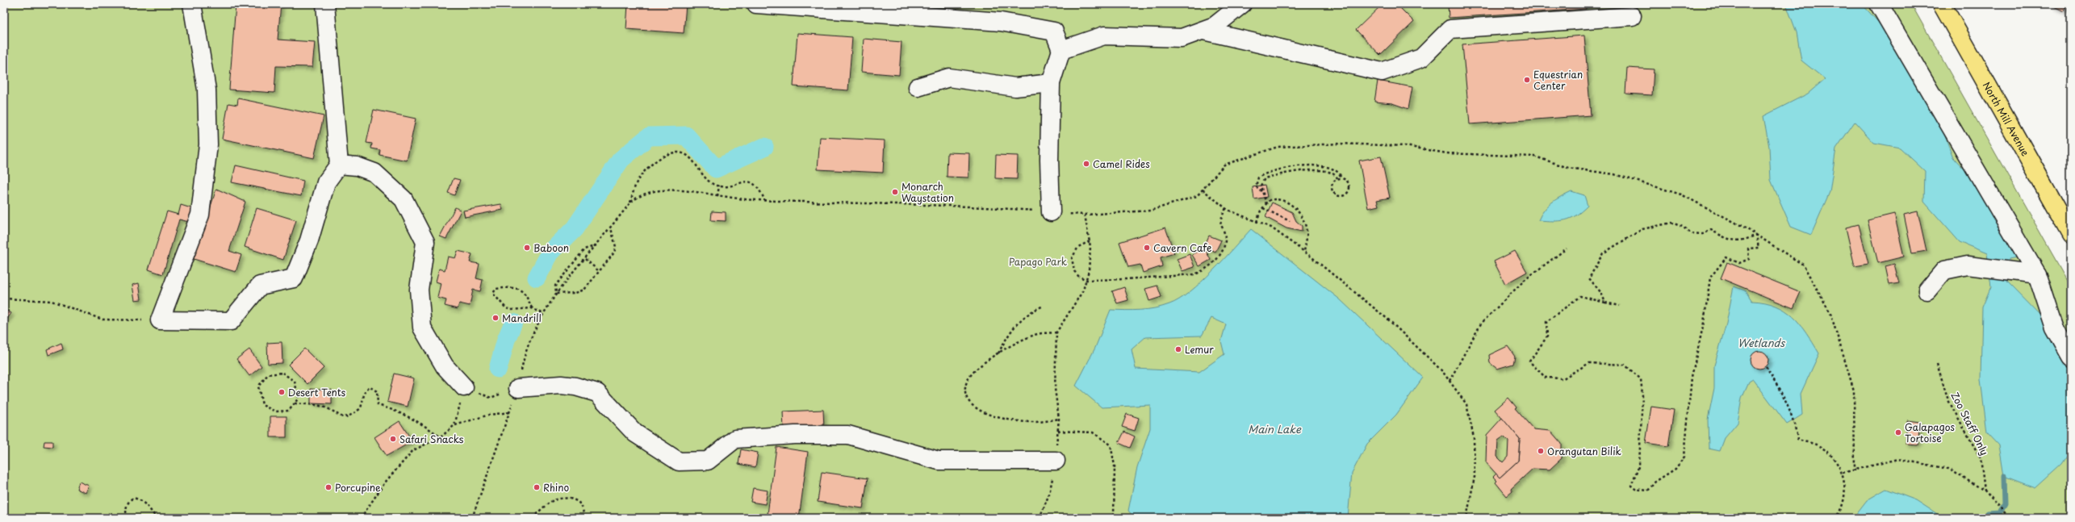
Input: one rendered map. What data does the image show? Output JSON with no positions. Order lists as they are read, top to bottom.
{
  "streets": {
    "main road": ["North Mill Avenue"],
    "path": ["Zoo Staff Only"]
  },
  "water": ["Wetlands", "Main Lake"],
  "parks": ["Papago Park"],
  "places": [
    "Equestrian Center",
    "Camel Rides",
    "Monarch Waystation",
    "Baboon",
    "Cavern Cafe",
    "Mandrill",
    "Lemur",
    "Desert Tents",
    "Galapagos Tortoise",
    "Safari Snacks",
    "Orangutan Bilik",
    "Porcupine",
    "Rhino"
  ]
}
